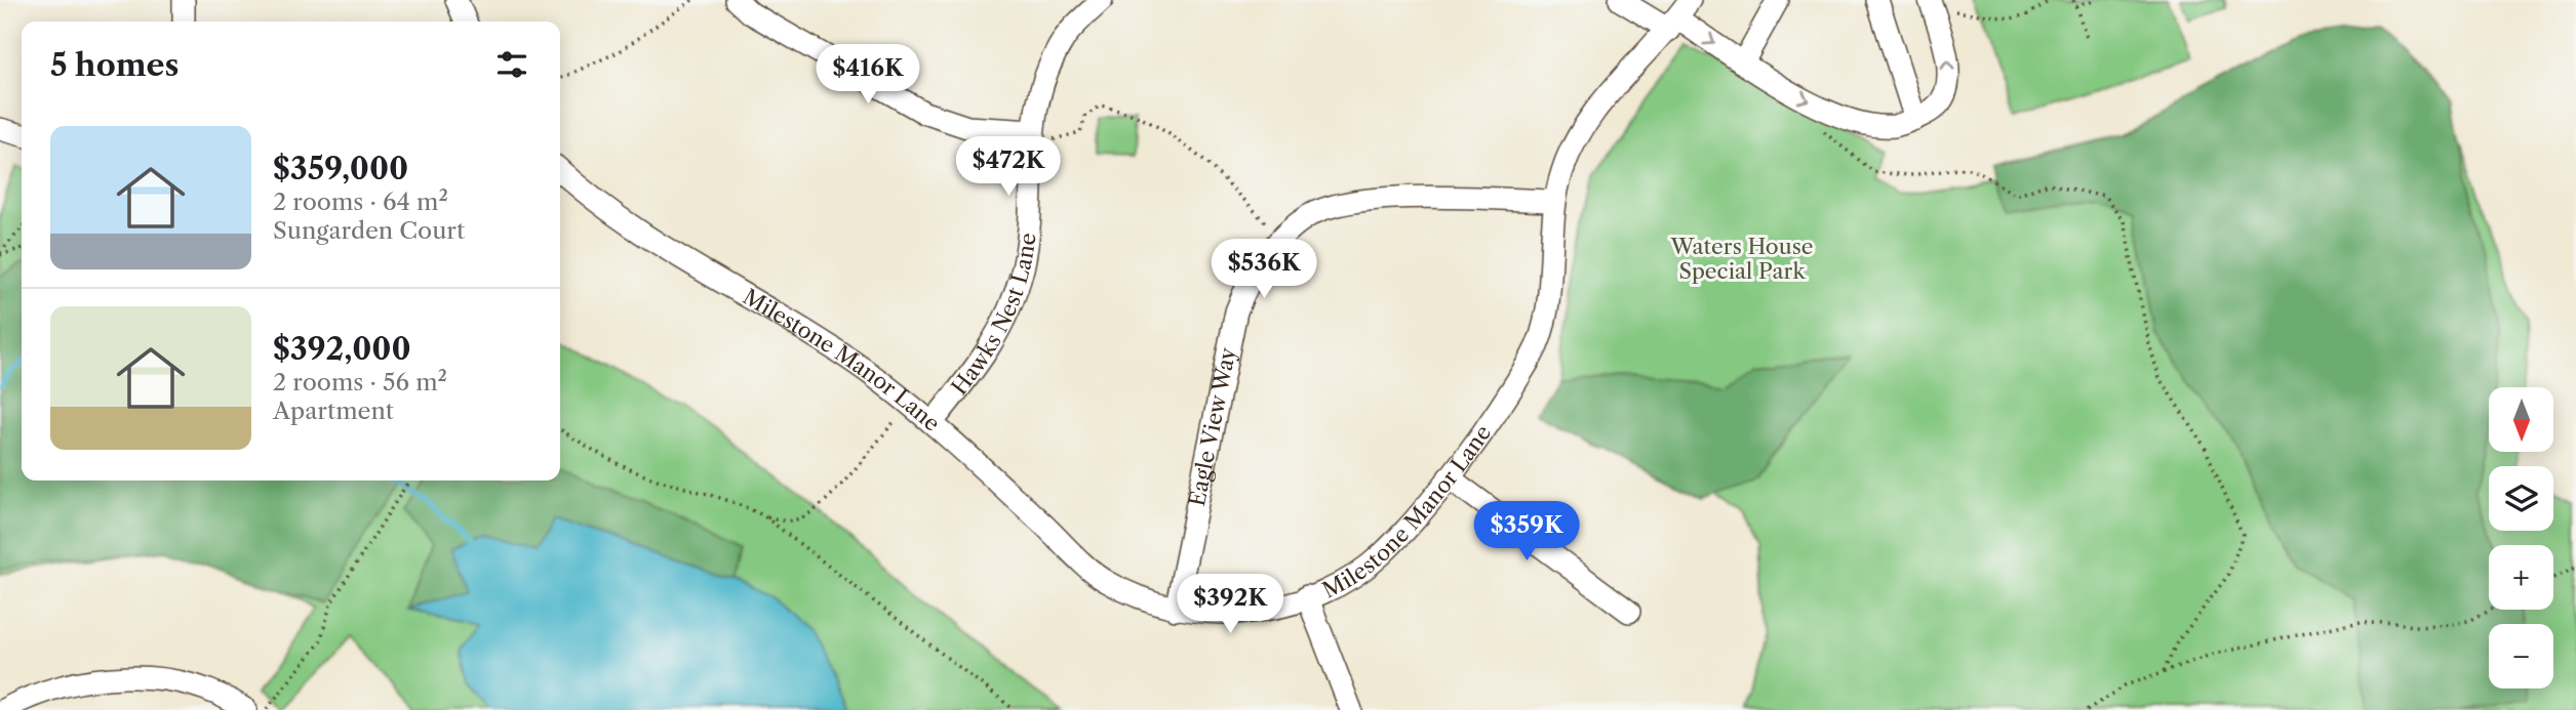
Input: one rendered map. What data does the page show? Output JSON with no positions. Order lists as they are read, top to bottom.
{
  "streets": {
    "street": ["Hawks Nest Lane", "Milestone Manor Lane", "Eagle View Way"]
  },
  "crossings": [
    ["Hawks Nest Lane", "Milestone Manor Lane"],
    ["Milestone Manor Lane", "Eagle View Way"]
  ],
  "parks": ["Waters House Special Park"],
  "north": "bottom",
  "page": {
    "heading": "5 homes",
    "price": [
      "$416K",
      "$472K",
      "$536K",
      "$359K",
      "$392K"
    ],
    "list": [
      {
        "name": "$359,000",
        "note": "2 rooms · 64 m² · Sungarden Court"
      },
      {
        "name": "$392,000",
        "note": "2 rooms · 56 m² · Apartment"
      }
    ],
    "map_buttons": ["+", "−"]
  }
}
